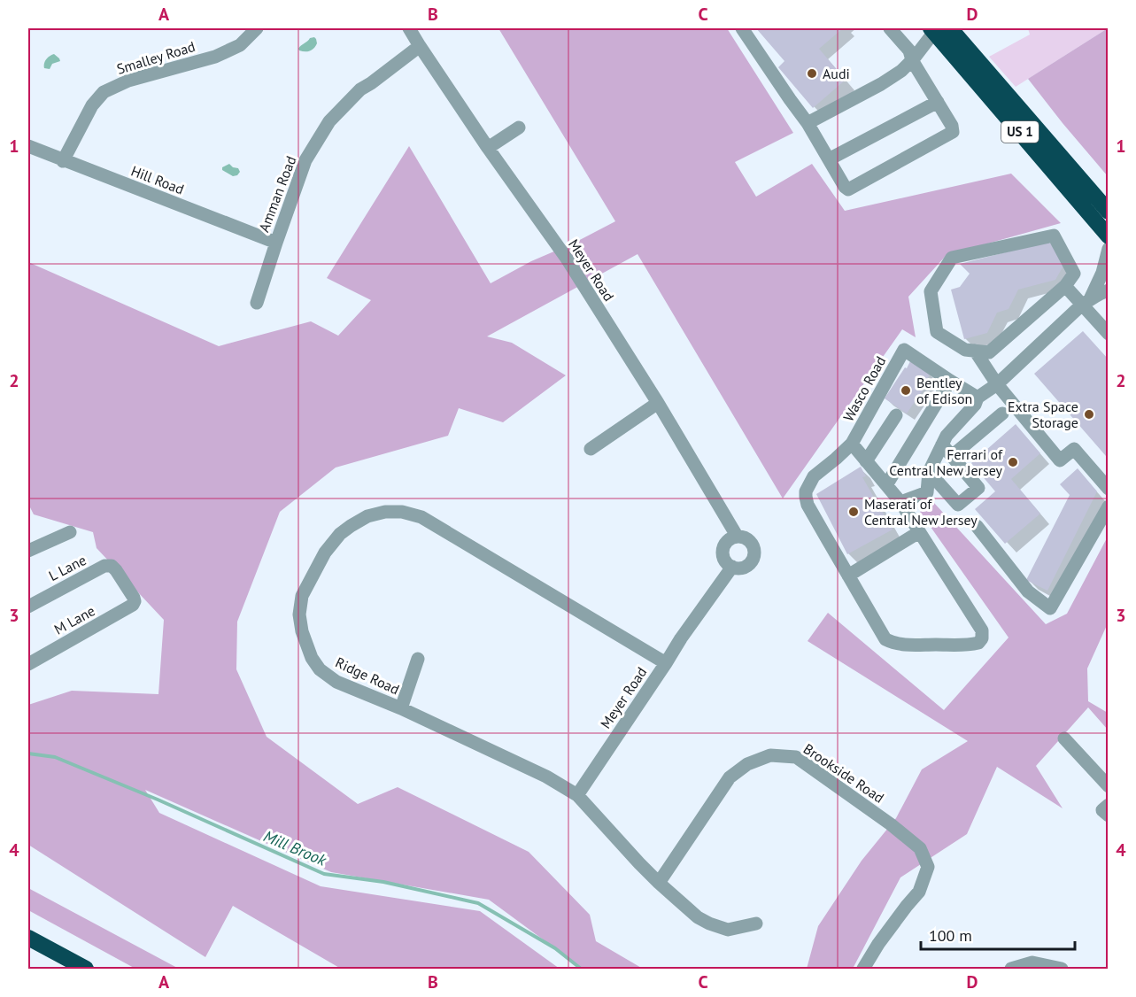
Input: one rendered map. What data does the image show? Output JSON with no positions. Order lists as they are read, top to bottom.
{
  "streets": {
    "highway": ["US 1"],
    "street": [
      "Smalley Road",
      "Hill Road",
      "Amman Road",
      "Meyer Road",
      "Wasco Road",
      "L Lane",
      "M Lane",
      "Ridge Road",
      "Brookside Road"
    ]
  },
  "crossings": [
    ["Smalley Road", "Hill Road"],
    ["Hill Road", "Amman Road"],
    ["Amman Road", "Meyer Road"],
    ["Meyer Road", "Ridge Road"],
    ["L Lane", "M Lane"],
    ["Ridge Road", "Brookside Road"]
  ],
  "water": ["Mill Brook"],
  "places": [
    "Audi",
    "Bentley of Edison",
    "Extra Space Storage",
    "Ferrari of Central New Jersey",
    "Maserati of Central New Jersey"
  ],
  "scale_bar": "100 m",
  "grid": {
    "columns": [
      "A",
      "B",
      "C",
      "D"
    ],
    "rows": [
      "1",
      "2",
      "3",
      "4"
    ]
  }
}
